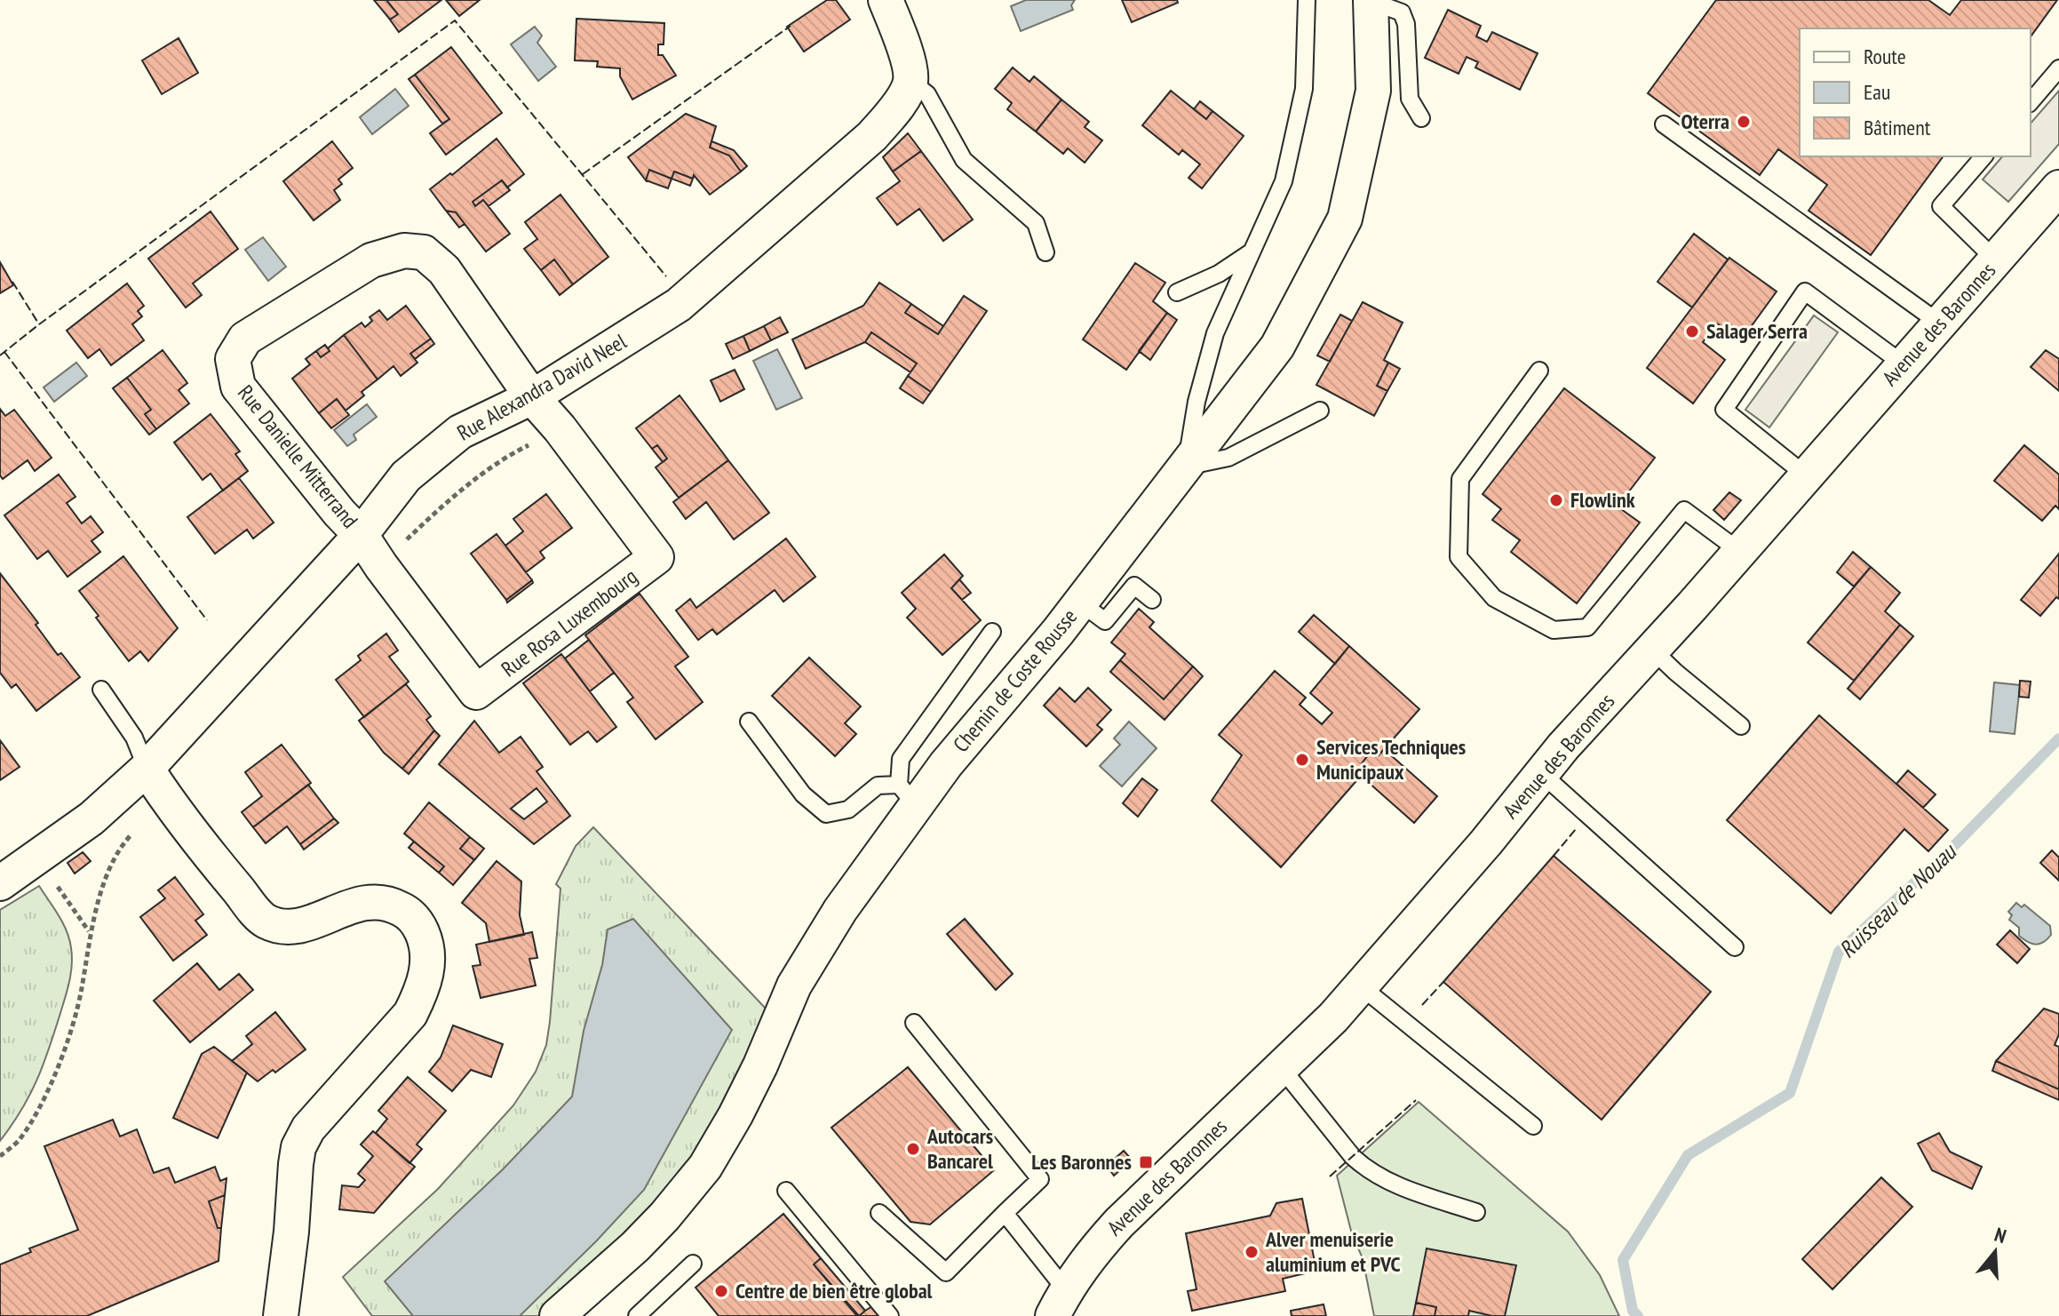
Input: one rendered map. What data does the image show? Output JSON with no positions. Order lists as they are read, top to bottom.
{
  "streets": {
    "street": [
      "Avenue des Baronnes",
      "Rue Alexandra David Neel",
      "Rue Danielle Mitterrand",
      "Rue Rosa Luxembourg",
      "Chemin de Coste Rousse"
    ]
  },
  "crossings": [
    ["Rue Alexandra David Neel", "Rue Danielle Mitterrand"],
    ["Rue Alexandra David Neel", "Rue Rosa Luxembourg"],
    ["Rue Danielle Mitterrand", "Rue Rosa Luxembourg"]
  ],
  "water": ["Ruisseau de Nouau"],
  "places": {
    "other": [
      "Oterra",
      "Salager Serra",
      "Flowlink",
      "Services Techniques Municipaux",
      "Autocars Bancarel",
      "Alver menuiserie aluminium et PVC",
      "Centre de bien être global"
    ],
    "transit": ["Les Baronnes"]
  },
  "legend": ["Route", "Eau", "Bâtiment"],
  "north": "top"
}
